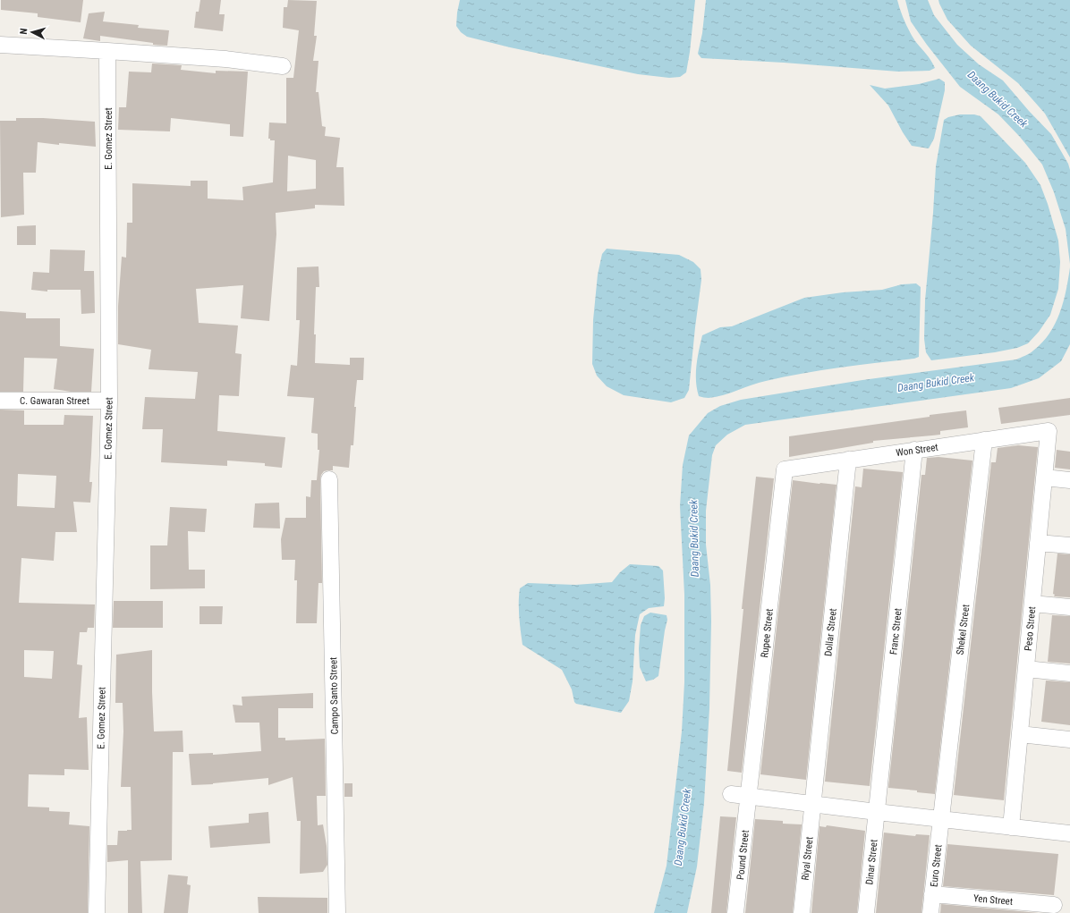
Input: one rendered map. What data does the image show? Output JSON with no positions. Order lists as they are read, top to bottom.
{
  "streets": {
    "street": [
      "E. Gomez Street",
      "C. Gawaran Street",
      "Won Street",
      "Peso Street",
      "Shekel Street",
      "Franc Street",
      "Dollar Street",
      "Rupee Street",
      "Campo Santo Street",
      "Pound Street",
      "Riyal Street",
      "Dinar Street",
      "Euro Street",
      "Yen Street"
    ]
  },
  "crossings": [
    ["E. Gomez Street", "C. Gawaran Street"],
    ["Won Street", "Peso Street"],
    ["Won Street", "Shekel Street"],
    ["Won Street", "Franc Street"],
    ["Won Street", "Dollar Street"],
    ["Won Street", "Rupee Street"],
    ["Shekel Street", "Euro Street"],
    ["Franc Street", "Dinar Street"],
    ["Dollar Street", "Riyal Street"],
    ["Rupee Street", "Pound Street"],
    ["Euro Street", "Yen Street"]
  ],
  "water": ["Daang Bukid Creek"],
  "north": "left"
}
